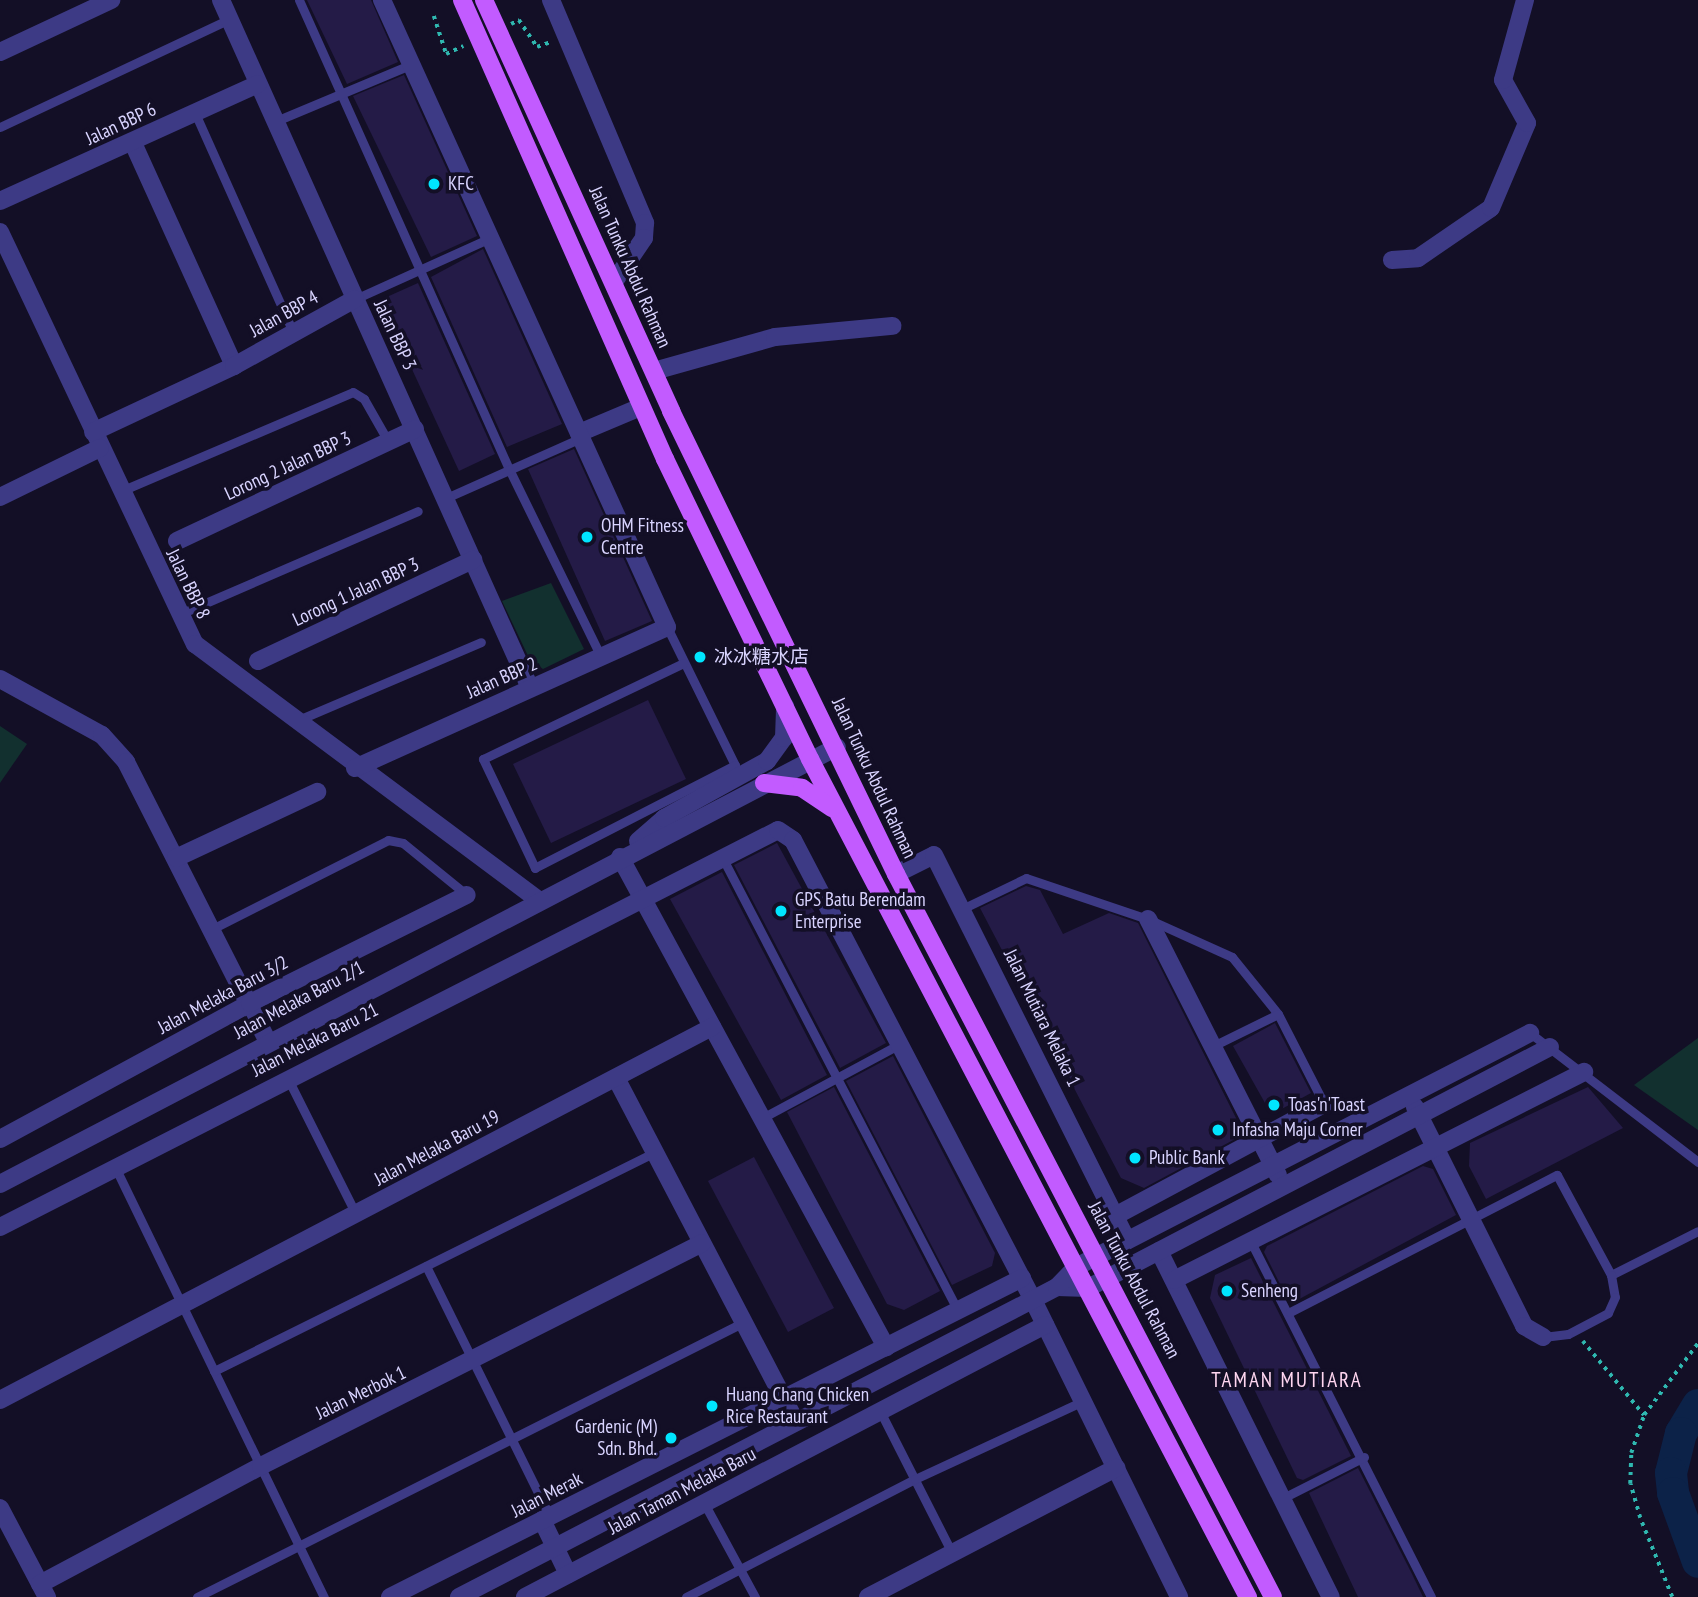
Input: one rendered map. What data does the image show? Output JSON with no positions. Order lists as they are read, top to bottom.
{
  "streets": {
    "main road": ["Jalan Tunku Abdul Rahman"],
    "street": [
      "Jalan BBP 6",
      "Jalan BBP 4",
      "Jalan BBP 3",
      "Lorong 2 Jalan BBP 3",
      "Jalan BBP 8",
      "Lorong 1 Jalan BBP 3",
      "Jalan BBP 2",
      "Jalan Melaka Baru 3/2",
      "Jalan Melaka Baru 2/1",
      "Jalan Mutiara Melaka 1",
      "Jalan Melaka Baru 21",
      "Jalan Melaka Baru 19",
      "Jalan Merbok 1",
      "Jalan Taman Melaka Baru",
      "Jalan Merak"
    ]
  },
  "crossings": [
    ["Jalan BBP 6", "Jalan BBP 3"],
    ["Jalan Tunku Abdul Rahman", "Jalan Mutiara Melaka 1"],
    ["Jalan BBP 4", "Jalan BBP 3"],
    ["Jalan BBP 4", "Jalan BBP 8"],
    ["Jalan BBP 3", "Lorong 2 Jalan BBP 3"],
    ["Jalan BBP 3", "Lorong 1 Jalan BBP 3"],
    ["Jalan BBP 3", "Jalan BBP 2"],
    ["Jalan BBP 8", "Jalan BBP 2"],
    ["Jalan BBP 8", "Jalan Melaka Baru 2/1"],
    ["Jalan Melaka Baru 21", "Jalan Merak"]
  ],
  "districts": ["TAMAN MUTIARA"],
  "places": [
    "KFC",
    "OHM Fitness Centre",
    "冰冰糖水店",
    "GPS Batu Berendam Enterprise",
    "Toas'n'Toast",
    "Infasha Maju Corner",
    "Public Bank",
    "Senheng",
    "Huang Chang Chicken Rice Restaurant",
    "Gardenic (M) Sdn. Bhd."
  ]
}
